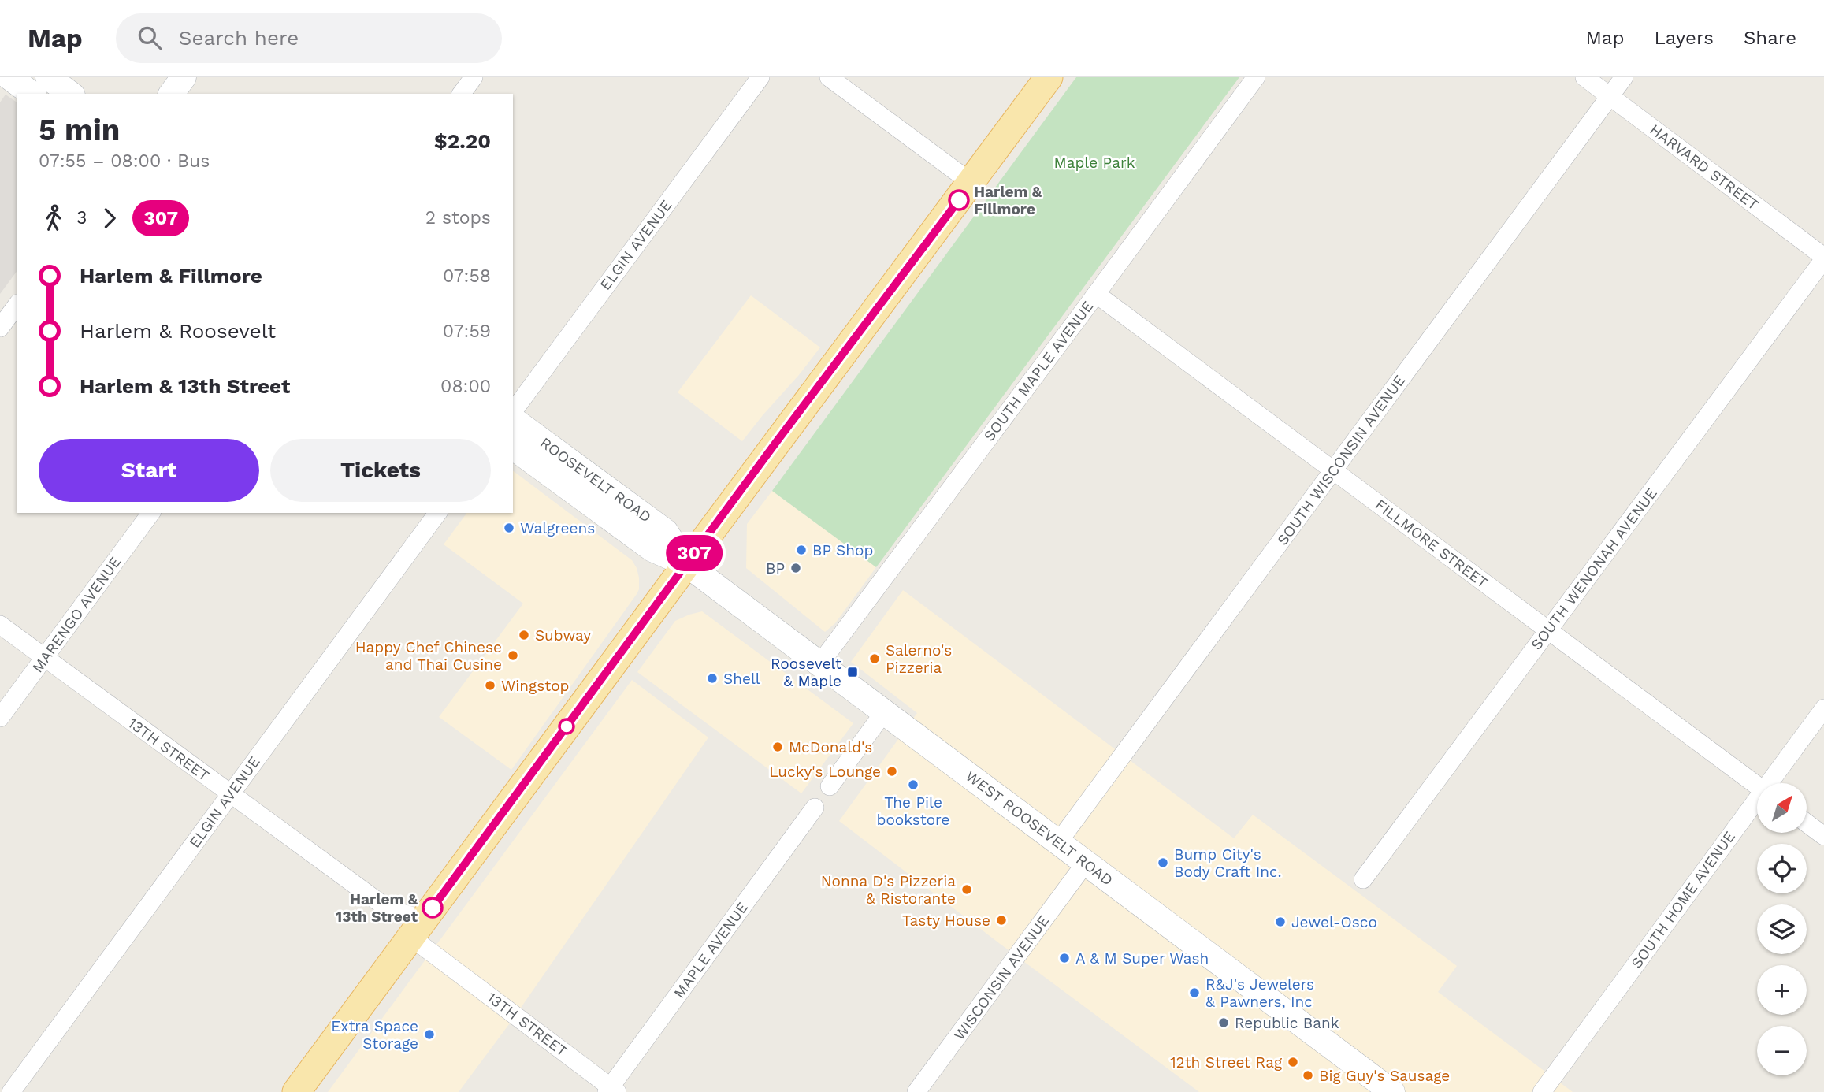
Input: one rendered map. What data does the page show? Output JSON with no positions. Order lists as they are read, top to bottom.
{
  "streets": {
    "main road": ["ROOSEVELT ROAD", "WEST ROOSEVELT ROAD"],
    "street": [
      "HARVARD STREET",
      "ELGIN AVENUE",
      "SOUTH MAPLE AVENUE",
      "SOUTH WISCONSIN AVENUE",
      "FILLMORE STREET",
      "SOUTH WENONAH AVENUE",
      "MARENGO AVENUE",
      "13TH STREET",
      "SOUTH HOME AVENUE",
      "MAPLE AVENUE",
      "WISCONSIN AVENUE"
    ]
  },
  "crossings": [
    ["HARVARD STREET", "SOUTH WISCONSIN AVENUE"],
    ["HARVARD STREET", "SOUTH WENONAH AVENUE"],
    ["ELGIN AVENUE", "13TH STREET"],
    ["SOUTH MAPLE AVENUE", "FILLMORE STREET"],
    ["SOUTH MAPLE AVENUE", "WEST ROOSEVELT ROAD"],
    ["SOUTH WISCONSIN AVENUE", "FILLMORE STREET"],
    ["SOUTH WISCONSIN AVENUE", "WEST ROOSEVELT ROAD"],
    ["ROOSEVELT ROAD", "WEST ROOSEVELT ROAD"],
    ["FILLMORE STREET", "SOUTH WENONAH AVENUE"],
    ["MARENGO AVENUE", "13TH STREET"],
    ["13TH STREET", "MAPLE AVENUE"],
    ["WEST ROOSEVELT ROAD", "WISCONSIN AVENUE"]
  ],
  "parks": ["Maple Park"],
  "places": {
    "other": [
      "Harlem & Fillmore",
      "Walgreens",
      "BP Shop",
      "BP",
      "Subway",
      "Happy Chef Chinese and Thai Cusine",
      "Salerno's Pizzeria",
      "Shell",
      "Wingstop",
      "McDonald's",
      "Lucky's Lounge",
      "The Pile bookstore",
      "Bump City's Body Craft Inc.",
      "Nonna D's Pizzeria & Ristorante",
      "Harlem & 13th Street",
      "Tasty House",
      "Jewel-Osco",
      "A & M Super Wash",
      "R&J's Jewelers & Pawners, Inc",
      "Republic Bank",
      "Extra Space Storage",
      "12th Street Rag",
      "Big Guy's Sausage"
    ],
    "transit": ["Roosevelt & Maple"]
  },
  "lines": ["bus line 307"],
  "north": "top right",
  "page": {
    "header": "Map",
    "search": "Search here",
    "nav": ["Map", "Layers", "Share"],
    "on_map": "307",
    "heading": ["5 min", "07:55 – 08:00 · Bus", "$2.20"],
    "legs": ["3", "307", "2 stops"],
    "list": [
      {
        "name": "Harlem & Fillmore",
        "value": "07:58"
      },
      {
        "name": "Harlem & Roosevelt",
        "value": "07:59"
      },
      {
        "name": "Harlem & 13th Street",
        "value": "08:00"
      }
    ],
    "buttons": ["Start", "Tickets"],
    "map_buttons": ["+", "−"]
  }
}
